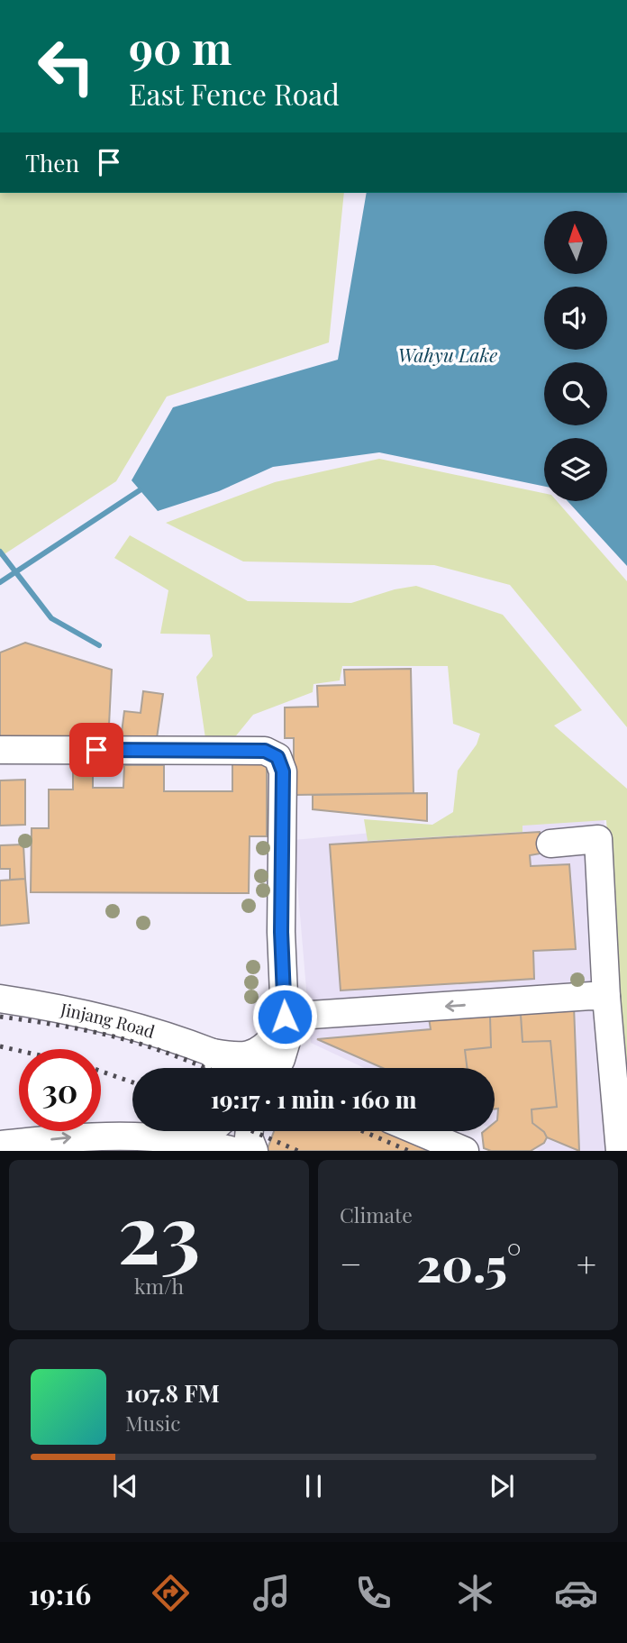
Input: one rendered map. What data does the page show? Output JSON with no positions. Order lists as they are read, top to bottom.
{
  "streets": {
    "street": ["Jinjang Road"]
  },
  "water": ["Wahyu Lake"],
  "north": "top",
  "page": {
    "turn": ["90 m", "East Fence Road"],
    "then": "Then",
    "limit": "30",
    "trip": "19:17 · 1 min · 160 m",
    "tile": [
      ["23", "km/h"],
      "Climate"
    ],
    "heat": ["−", "20.5°", "+"],
    "song": ["107.8 FM", "Music"],
    "tabs": "19:16"
  }
}
